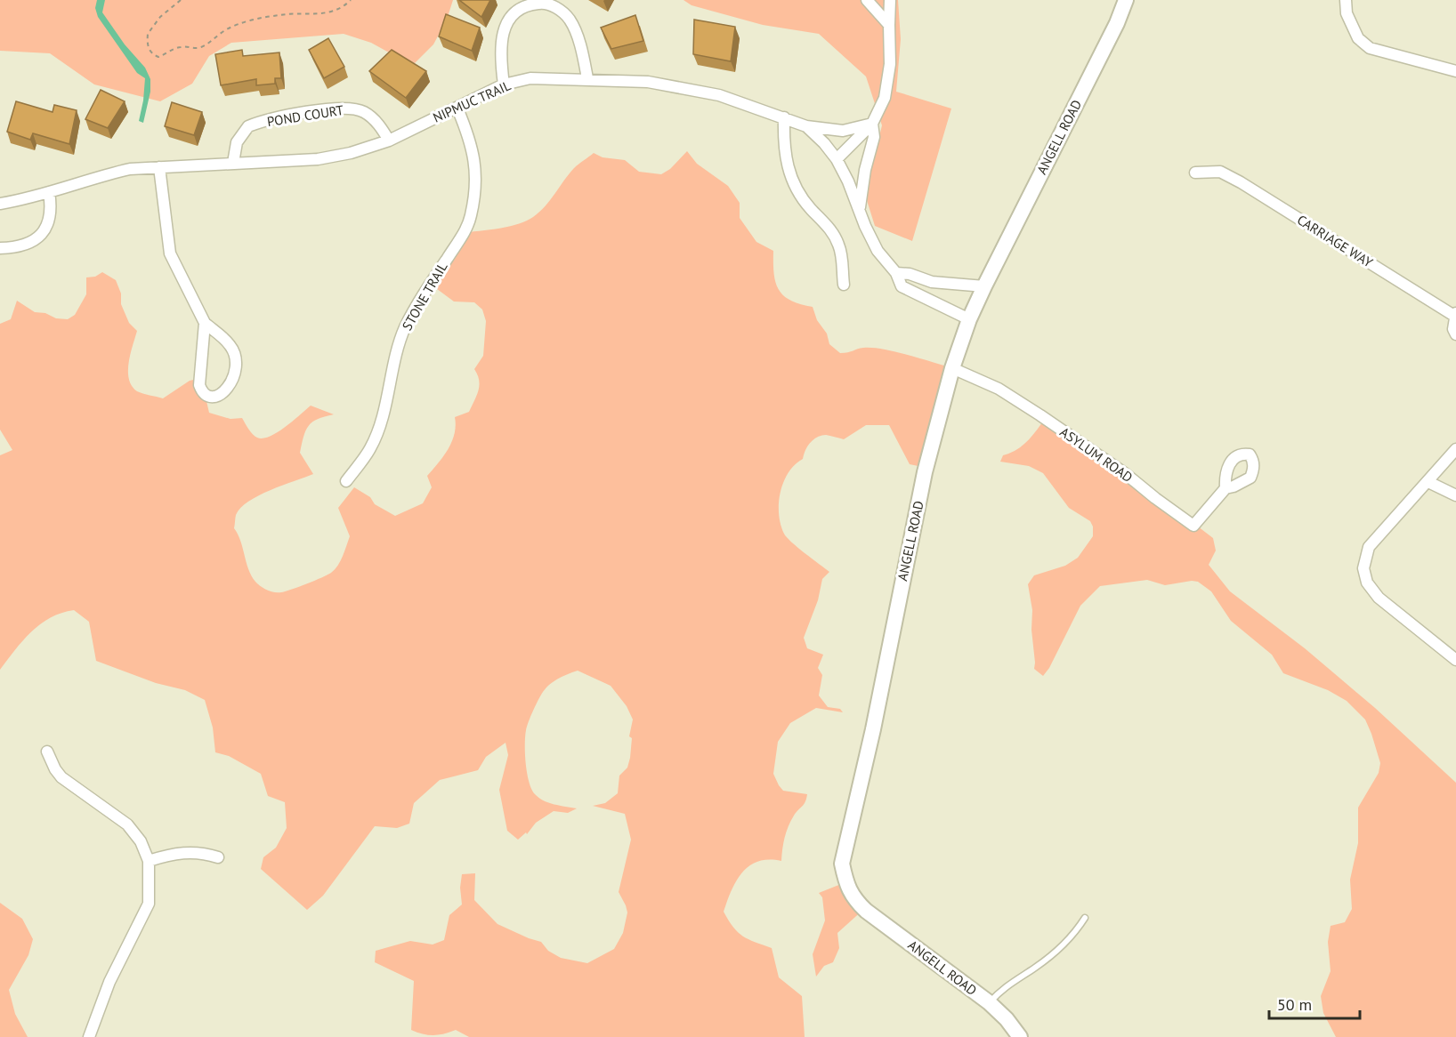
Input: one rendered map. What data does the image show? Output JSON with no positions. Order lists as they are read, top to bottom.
{
  "streets": {
    "street": [
      "NIPMUC TRAIL",
      "POND COURT",
      "ANGELL ROAD",
      "CARRIAGE WAY",
      "STONE TRAIL",
      "ASYLUM ROAD"
    ]
  },
  "crossings": [
    ["NIPMUC TRAIL", "POND COURT"],
    ["NIPMUC TRAIL", "ANGELL ROAD"],
    ["NIPMUC TRAIL", "STONE TRAIL"],
    ["ANGELL ROAD", "ASYLUM ROAD"]
  ],
  "scale_bar": "50 m"
}
